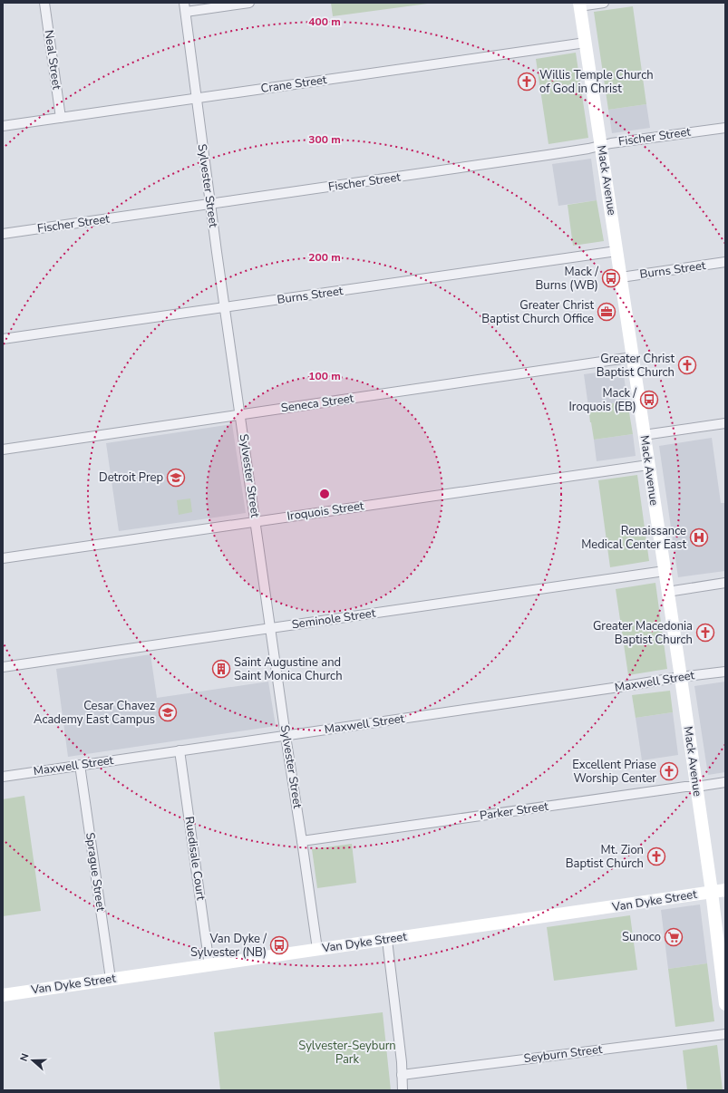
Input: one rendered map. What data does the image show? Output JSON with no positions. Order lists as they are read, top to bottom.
{
  "streets": {
    "main road": ["Mack Avenue", "Van Dyke Street"],
    "street": [
      "Neal Street",
      "Crane Street",
      "Fischer Street",
      "Sylvester Street",
      "Burns Street",
      "Seneca Street",
      "Iroquois Street",
      "Seminole Street",
      "Maxwell Street",
      "Parker Street",
      "Ruedisale Court",
      "Sprague Street",
      "Seyburn Street"
    ]
  },
  "crossings": [
    ["Neal Street", "Crane Street"],
    ["Crane Street", "Mack Avenue"],
    ["Crane Street", "Sylvester Street"],
    ["Fischer Street", "Mack Avenue"],
    ["Fischer Street", "Sylvester Street"],
    ["Mack Avenue", "Burns Street"],
    ["Mack Avenue", "Seneca Street"],
    ["Mack Avenue", "Iroquois Street"],
    ["Mack Avenue", "Seminole Street"],
    ["Mack Avenue", "Maxwell Street"],
    ["Mack Avenue", "Parker Street"],
    ["Mack Avenue", "Van Dyke Street"],
    ["Sylvester Street", "Burns Street"],
    ["Sylvester Street", "Seneca Street"],
    ["Sylvester Street", "Iroquois Street"],
    ["Sylvester Street", "Seminole Street"],
    ["Sylvester Street", "Maxwell Street"],
    ["Sylvester Street", "Parker Street"],
    ["Sylvester Street", "Van Dyke Street"],
    ["Maxwell Street", "Ruedisale Court"],
    ["Maxwell Street", "Sprague Street"],
    ["Ruedisale Court", "Van Dyke Street"],
    ["Sprague Street", "Van Dyke Street"]
  ],
  "parks": ["Sylvester-Seyburn Park"],
  "places": {
    "church": [
      "Willis Temple Church of God in Christ",
      "Greater Christ Baptist Church",
      "Greater Macedonia Baptist Church",
      "Excellent Priase Worship Center",
      "Mt. Zion Baptist Church"
    ],
    "bus stop": ["Mack / Burns (WB)", "Mack / Iroquois (EB)", "Van Dyke / Sylvester (NB)"],
    "office": ["Greater Christ Baptist Church Office"],
    "school or university": ["Detroit Prep", "Cesar Chavez Academy East Campus"],
    "hospital": ["Renaissance Medical Center East"],
    "building": ["Saint Augustine and Saint Monica Church"],
    "supermarket": ["Sunoco"]
  },
  "north": "left",
  "rings": [
    "400 m",
    "300 m",
    "200 m",
    "100 m"
  ]
}
